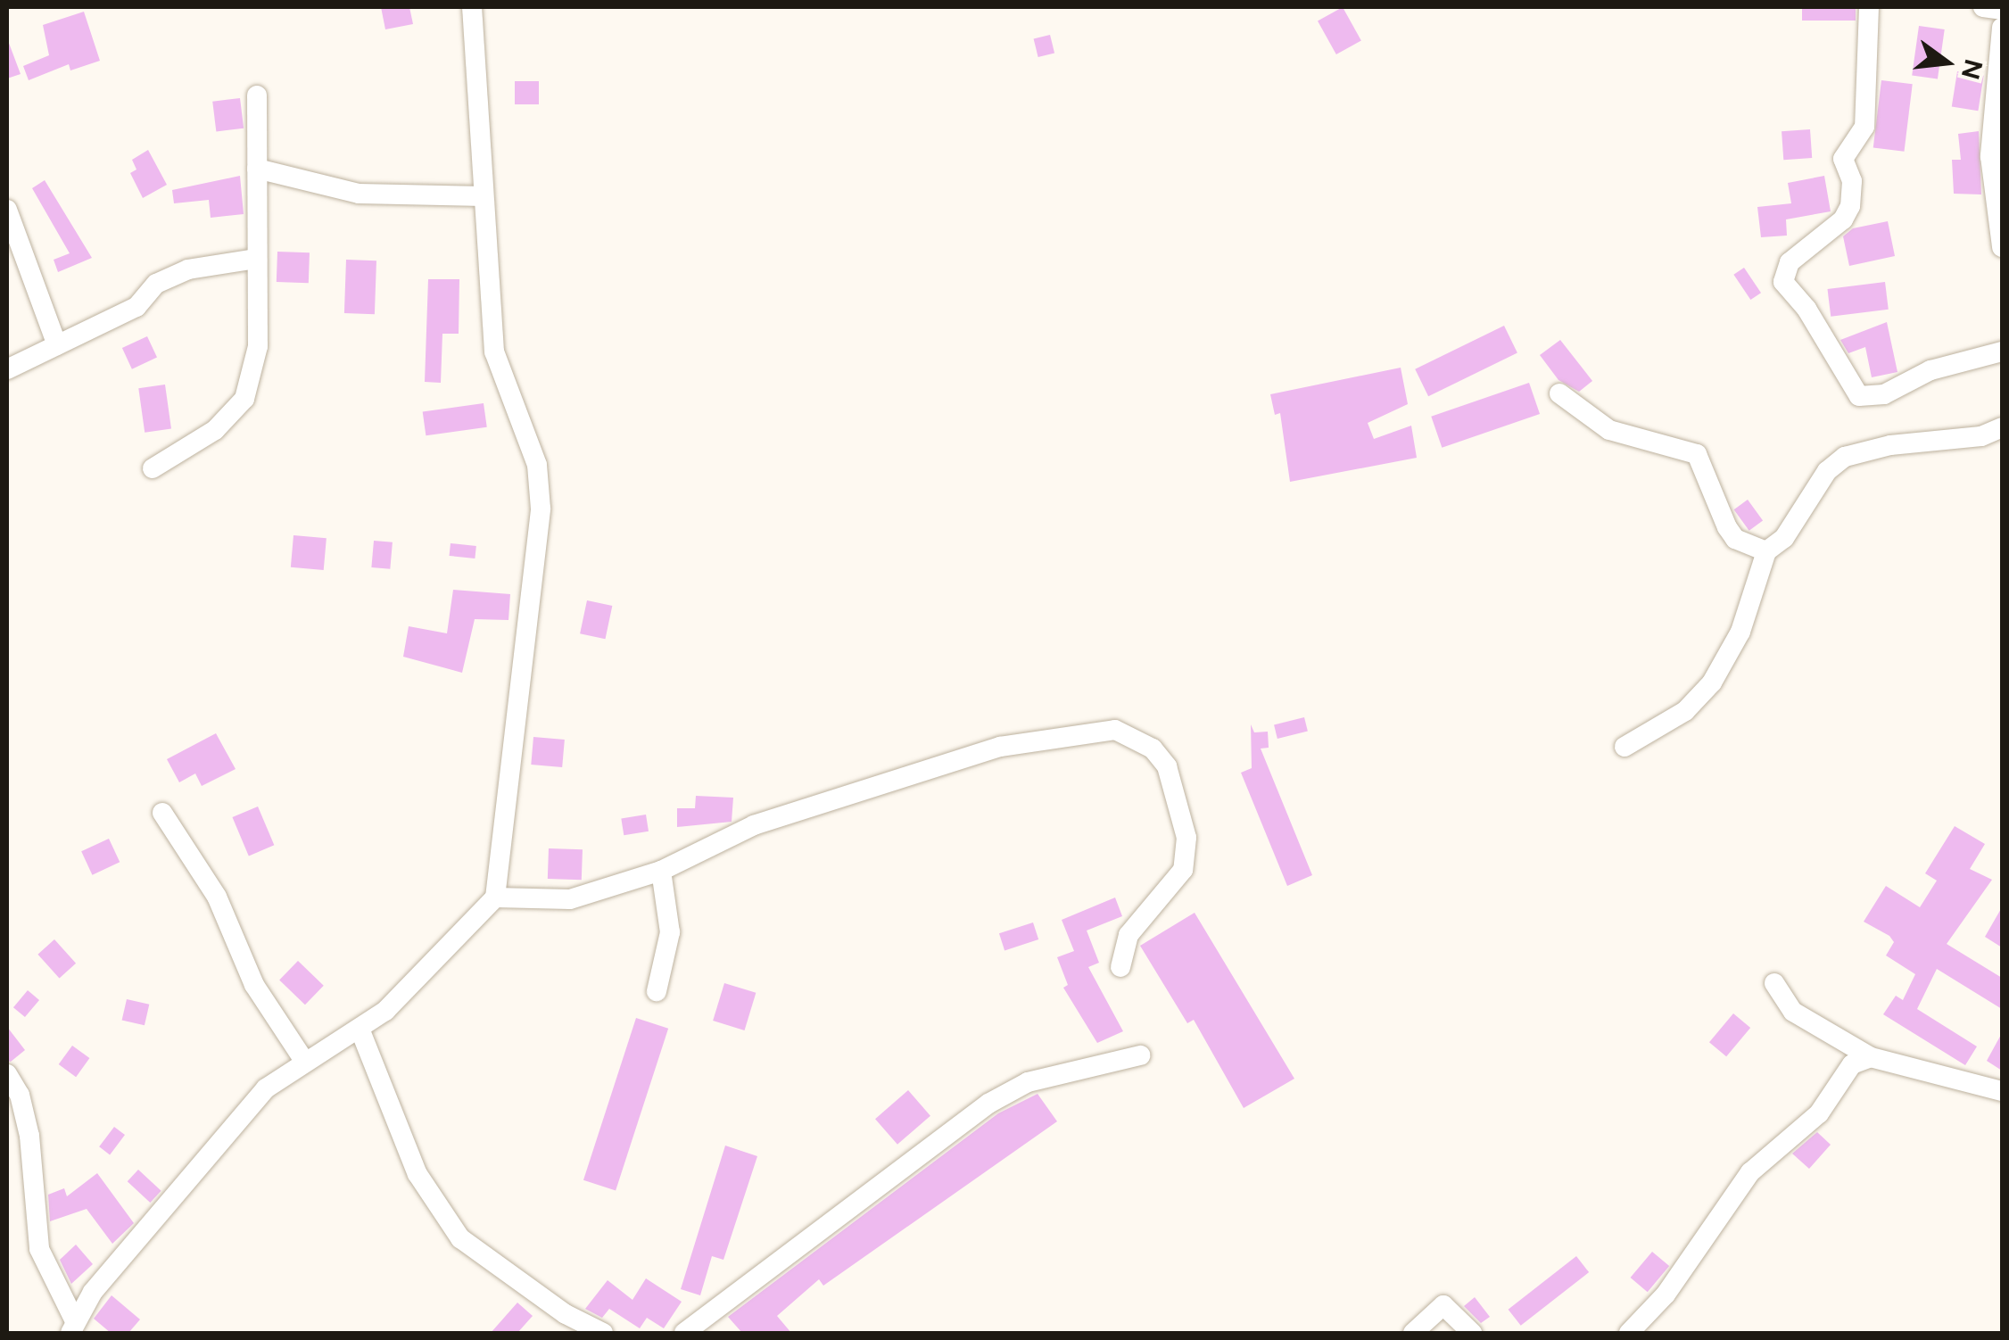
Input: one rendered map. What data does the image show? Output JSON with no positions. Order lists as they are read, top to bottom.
{
  "north": "right"
}
